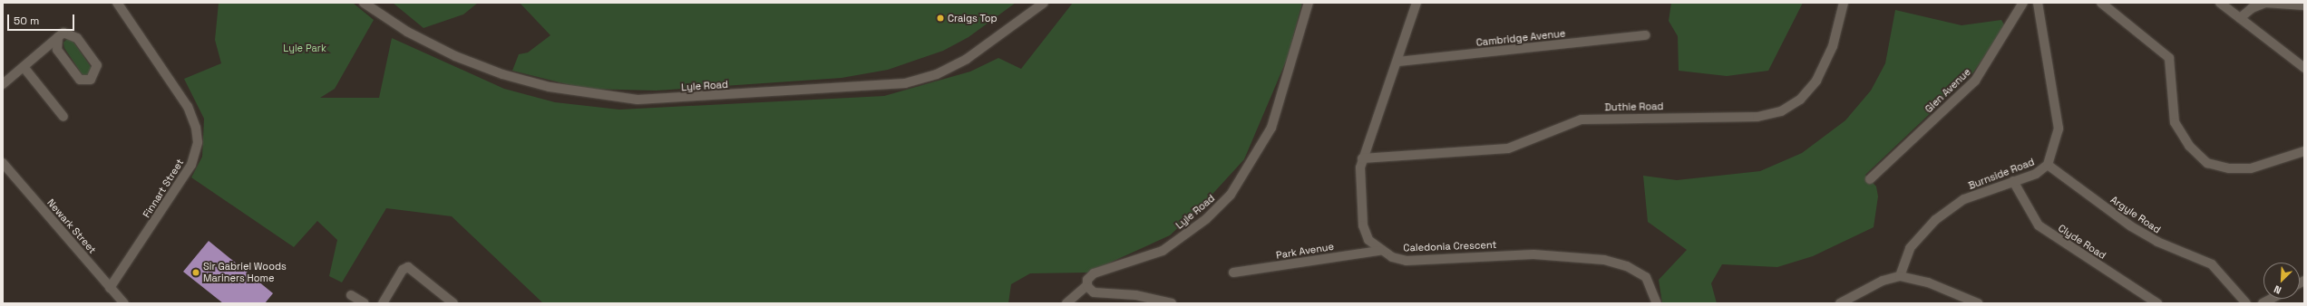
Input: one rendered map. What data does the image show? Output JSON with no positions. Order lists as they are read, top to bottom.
{
  "streets": {
    "street": [
      "Cambridge Avenue",
      "Lyle Road",
      "Glen Avenue",
      "Duthie Road",
      "Burnside Road",
      "Finnart Street",
      "Argyle Road",
      "Newark Street",
      "Clyde Road",
      "Caledonia Crescent",
      "Park Avenue"
    ]
  },
  "crossings": [
    ["Cambridge Avenue", "Caledonia Crescent"],
    ["Duthie Road", "Caledonia Crescent"],
    ["Burnside Road", "Argyle Road"],
    ["Burnside Road", "Clyde Road"],
    ["Finnart Street", "Newark Street"],
    ["Caledonia Crescent", "Park Avenue"]
  ],
  "parks": ["Lyle Park"],
  "places": ["Craigs Top", "Sir Gabriel Woods Mariners Home"],
  "scale_bar": "50 m",
  "north": "bottom left"
}
